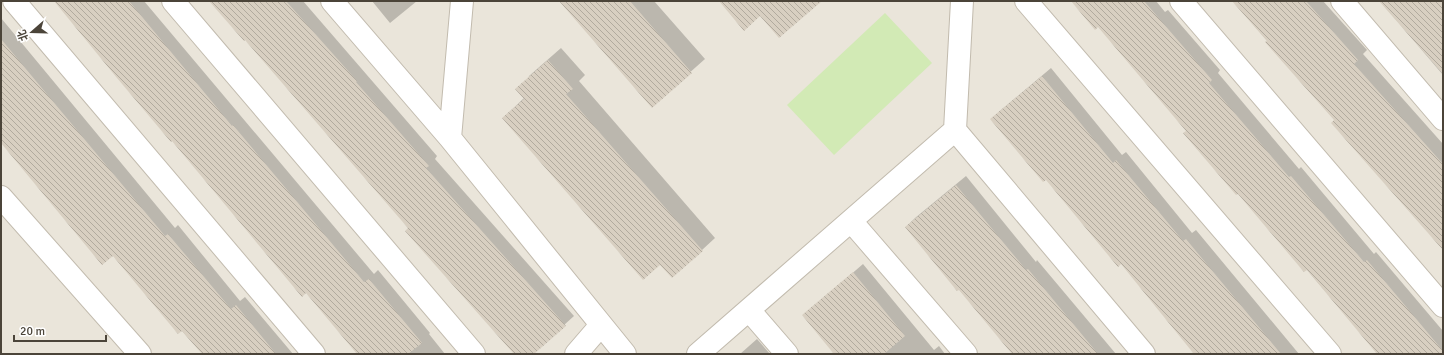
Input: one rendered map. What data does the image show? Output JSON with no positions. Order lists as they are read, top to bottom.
{
  "scale_bar": "20 m",
  "north": "left"
}
